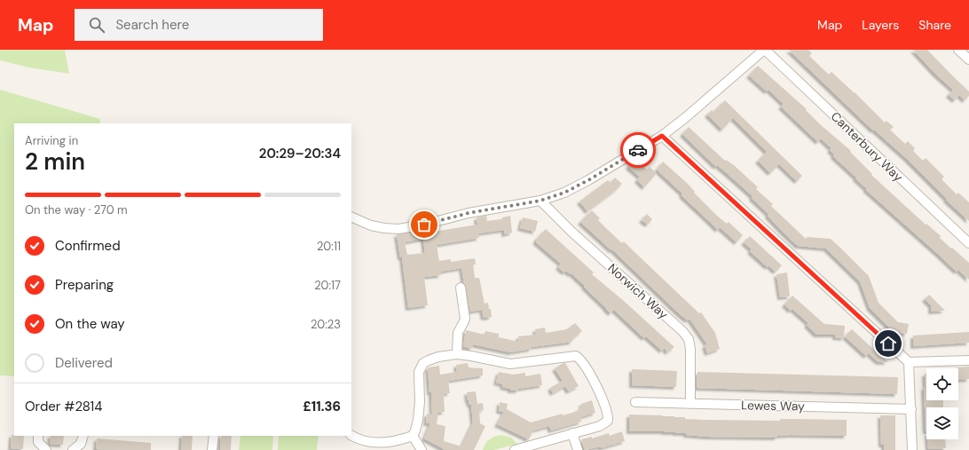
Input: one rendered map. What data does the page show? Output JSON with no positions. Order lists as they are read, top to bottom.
{
  "streets": {
    "street": ["Canterbury Way", "Norwich Way", "Lewes Way"]
  },
  "crossings": [
    ["Norwich Way", "Lewes Way"]
  ],
  "page": {
    "header": "Map",
    "search": "Search here",
    "nav": ["Map", "Layers", "Share"],
    "heading": ["2 min", "Arriving in", "20:29–20:34"],
    "panel": ["Order #2814", "£11.36"],
    "bar": "On the way · 270 m",
    "list": [
      ["Confirmed", "20:11"],
      ["Preparing", "20:17"],
      ["On the way", "20:23"],
      "Delivered"
    ]
  }
}
